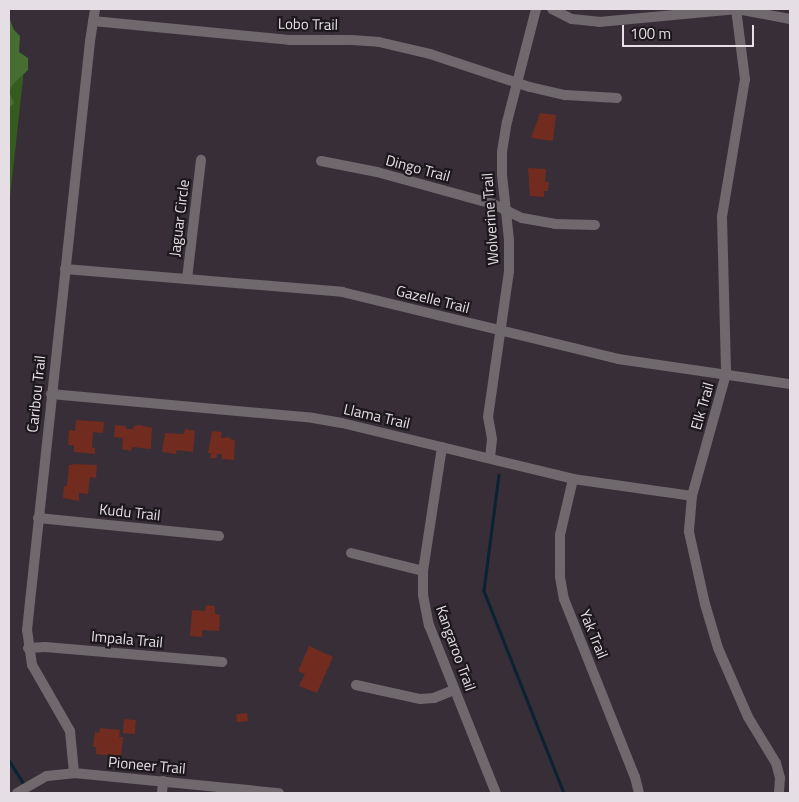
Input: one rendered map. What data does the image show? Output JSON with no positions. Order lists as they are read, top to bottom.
{
  "streets": {
    "street": [
      "Lobo Trail",
      "Dingo Trail",
      "Jaguar Circle",
      "Wolverine Trail",
      "Gazelle Trail",
      "Caribou Trail",
      "Elk Trail",
      "Llama Trail",
      "Kudu Trail",
      "Yak Trail",
      "Impala Trail",
      "Kangaroo Trail",
      "Pioneer Trail"
    ]
  },
  "crossings": [
    ["Lobo Trail", "Wolverine Trail"],
    ["Lobo Trail", "Caribou Trail"],
    ["Dingo Trail", "Wolverine Trail"],
    ["Jaguar Circle", "Gazelle Trail"],
    ["Wolverine Trail", "Gazelle Trail"],
    ["Wolverine Trail", "Llama Trail"],
    ["Gazelle Trail", "Caribou Trail"],
    ["Gazelle Trail", "Elk Trail"],
    ["Caribou Trail", "Llama Trail"],
    ["Caribou Trail", "Kudu Trail"],
    ["Caribou Trail", "Impala Trail"],
    ["Caribou Trail", "Pioneer Trail"],
    ["Elk Trail", "Llama Trail"],
    ["Llama Trail", "Yak Trail"],
    ["Llama Trail", "Kangaroo Trail"]
  ],
  "scale_bar": "100 m"
}
